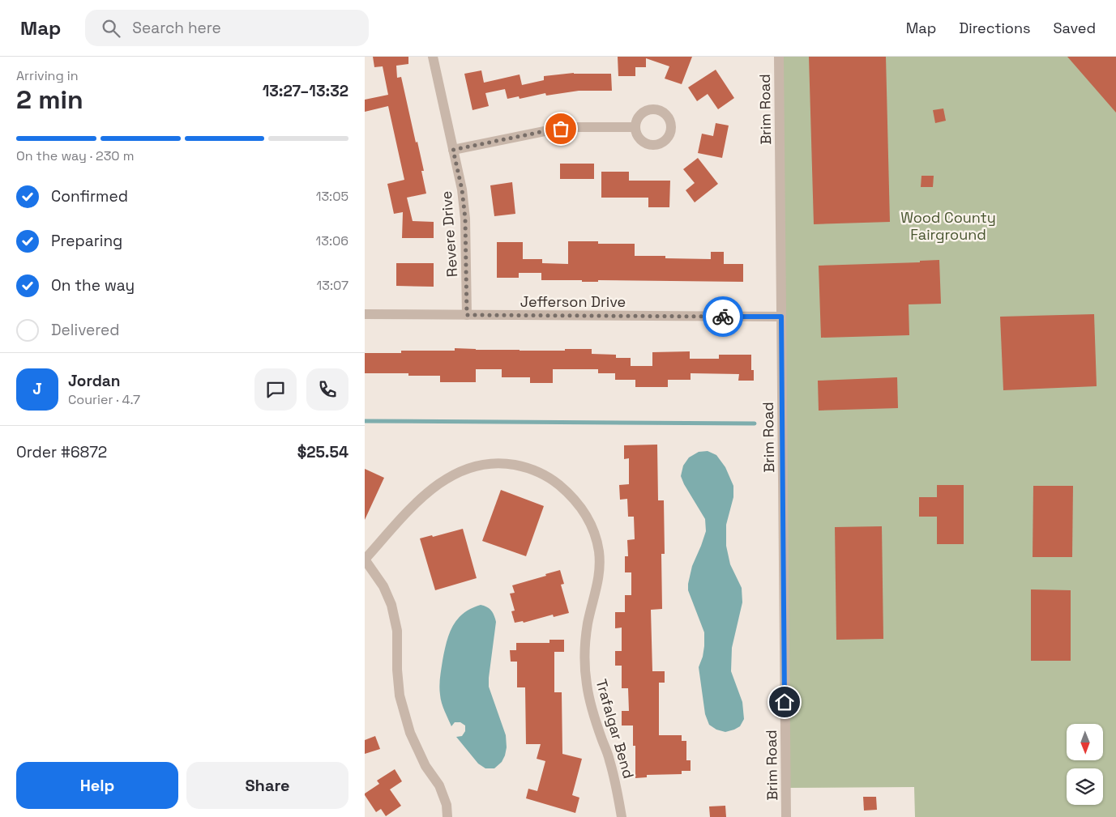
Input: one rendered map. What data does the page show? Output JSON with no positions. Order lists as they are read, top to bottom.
{
  "streets": {
    "street": [
      "Brim Road",
      "Revere Drive",
      "Jefferson Drive",
      "Trafalgar Bend"
    ]
  },
  "crossings": [
    ["Brim Road", "Jefferson Drive"],
    ["Revere Drive", "Jefferson Drive"]
  ],
  "parks": ["Wood County Fairground"],
  "north": "bottom",
  "page": {
    "header": "Map",
    "search": "Search here",
    "nav": ["Map", "Directions", "Saved"],
    "heading": ["2 min", "Arriving in", "13:27–13:32"],
    "panel": [
      "Jordan",
      "Courier · 4.7",
      "Order #6872",
      "$25.54"
    ],
    "bar": "On the way · 230 m",
    "list": [
      ["Confirmed", "13:05"],
      ["Preparing", "13:06"],
      ["On the way", "13:07"],
      "Delivered"
    ],
    "round": "J",
    "buttons": ["Help", "Share"]
  }
}
